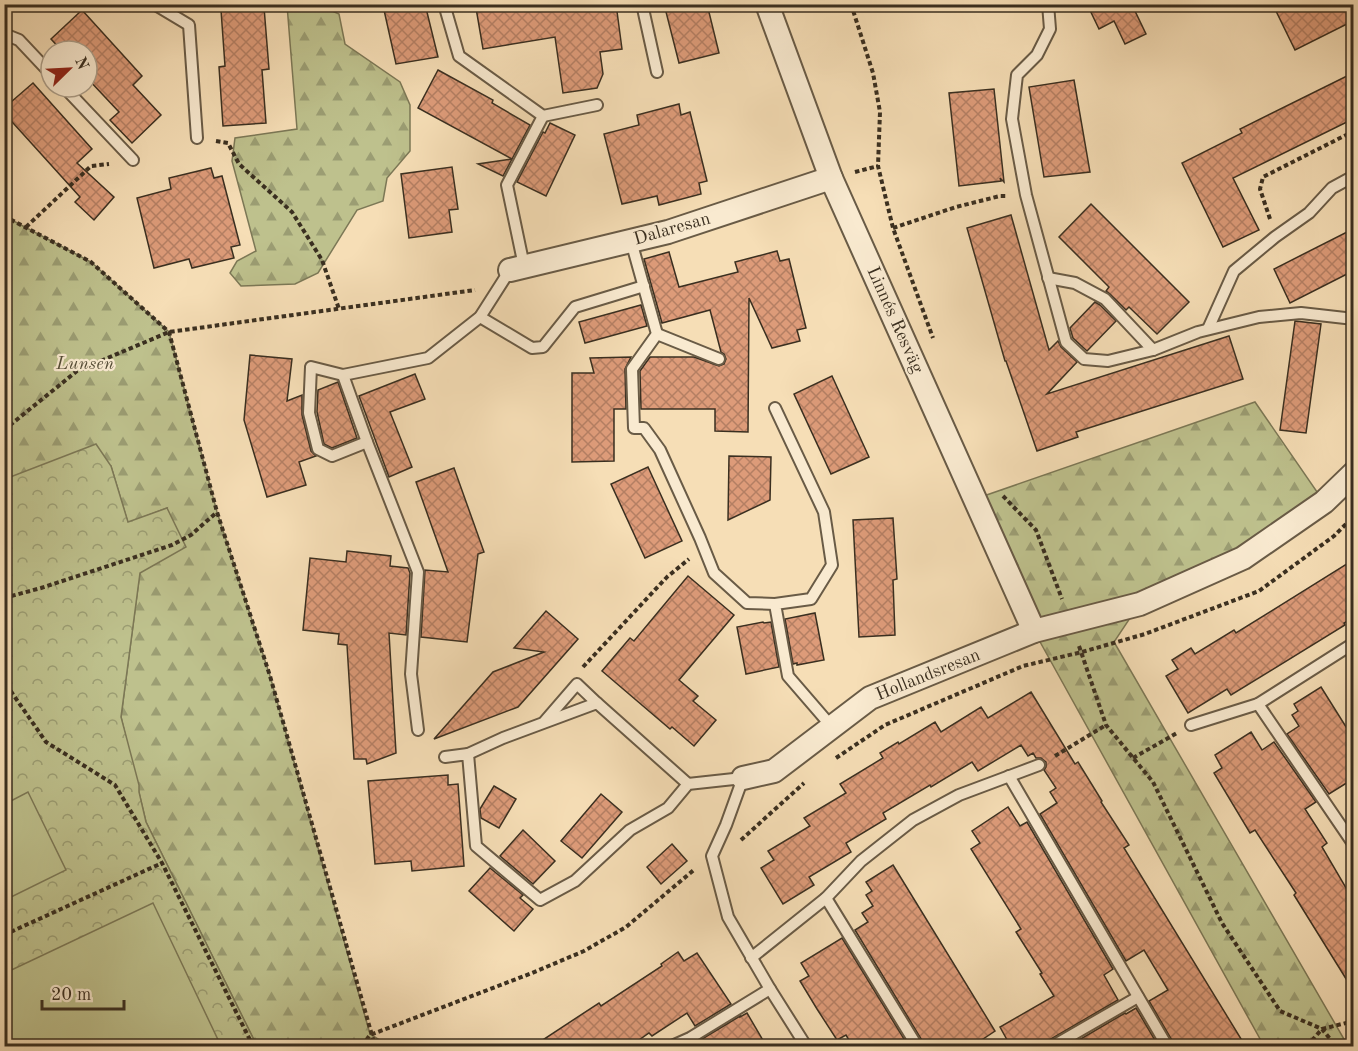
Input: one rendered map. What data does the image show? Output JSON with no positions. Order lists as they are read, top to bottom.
{
  "streets": {
    "street": ["Dalaresan", "Linnés Resväg", "Hollandsresan"]
  },
  "crossings": [
    ["Dalaresan", "Linnés Resväg"],
    ["Linnés Resväg", "Hollandsresan"]
  ],
  "parks": ["Lunsen"],
  "scale_bar": "20 m",
  "north": "top right"
}
